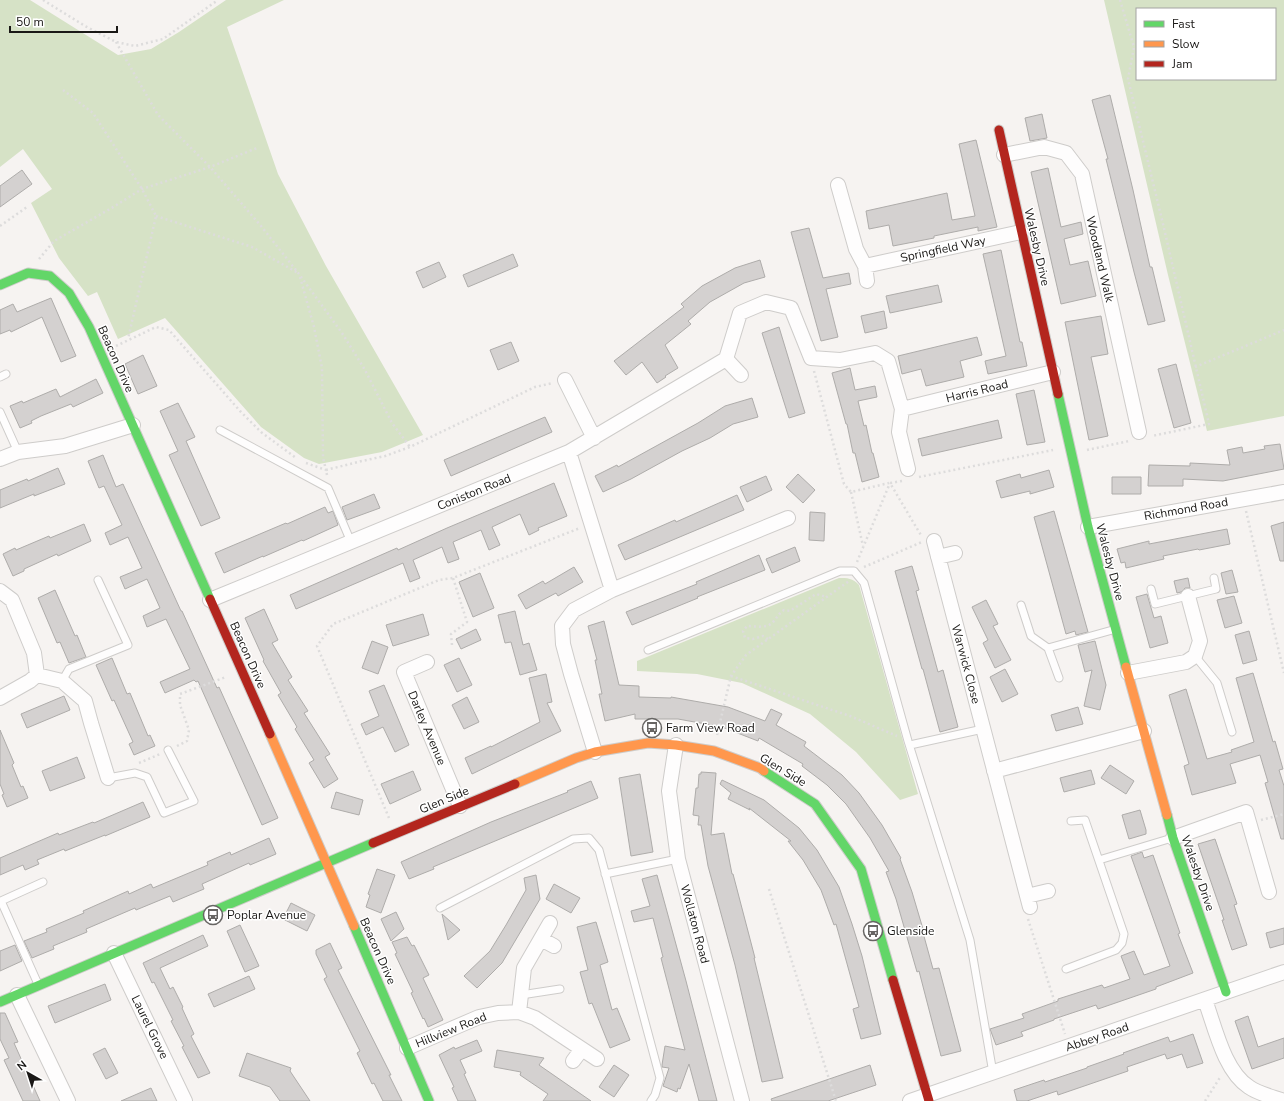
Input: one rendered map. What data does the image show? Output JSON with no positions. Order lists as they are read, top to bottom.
{
  "streets": {
    "street": [
      "Walesby Drive",
      "Springfield Way",
      "Woodland Walk",
      "Beacon Drive",
      "Harris Road",
      "Coniston Road",
      "Richmond Road",
      "Warwick Close",
      "Darley Avenue",
      "Glen Side",
      "Wollaton Road",
      "Laurel Grove",
      "Hillview Road",
      "Abbey Road"
    ]
  },
  "crossings": [
    ["Walesby Drive", "Springfield Way"],
    ["Walesby Drive", "Woodland Walk"],
    ["Walesby Drive", "Harris Road"],
    ["Walesby Drive", "Richmond Road"],
    ["Walesby Drive", "Abbey Road"],
    ["Beacon Drive", "Coniston Road"],
    ["Beacon Drive", "Glen Side"],
    ["Beacon Drive", "Hillview Road"],
    ["Darley Avenue", "Glen Side"],
    ["Glen Side", "Wollaton Road"],
    ["Glen Side", "Abbey Road"]
  ],
  "places": {
    "bus stop": ["Farm View Road", "Poplar Avenue", "Glenside"]
  },
  "legend": ["Fast", "Slow", "Jam"],
  "scale_bar": "50 m",
  "north": "top left"
}
